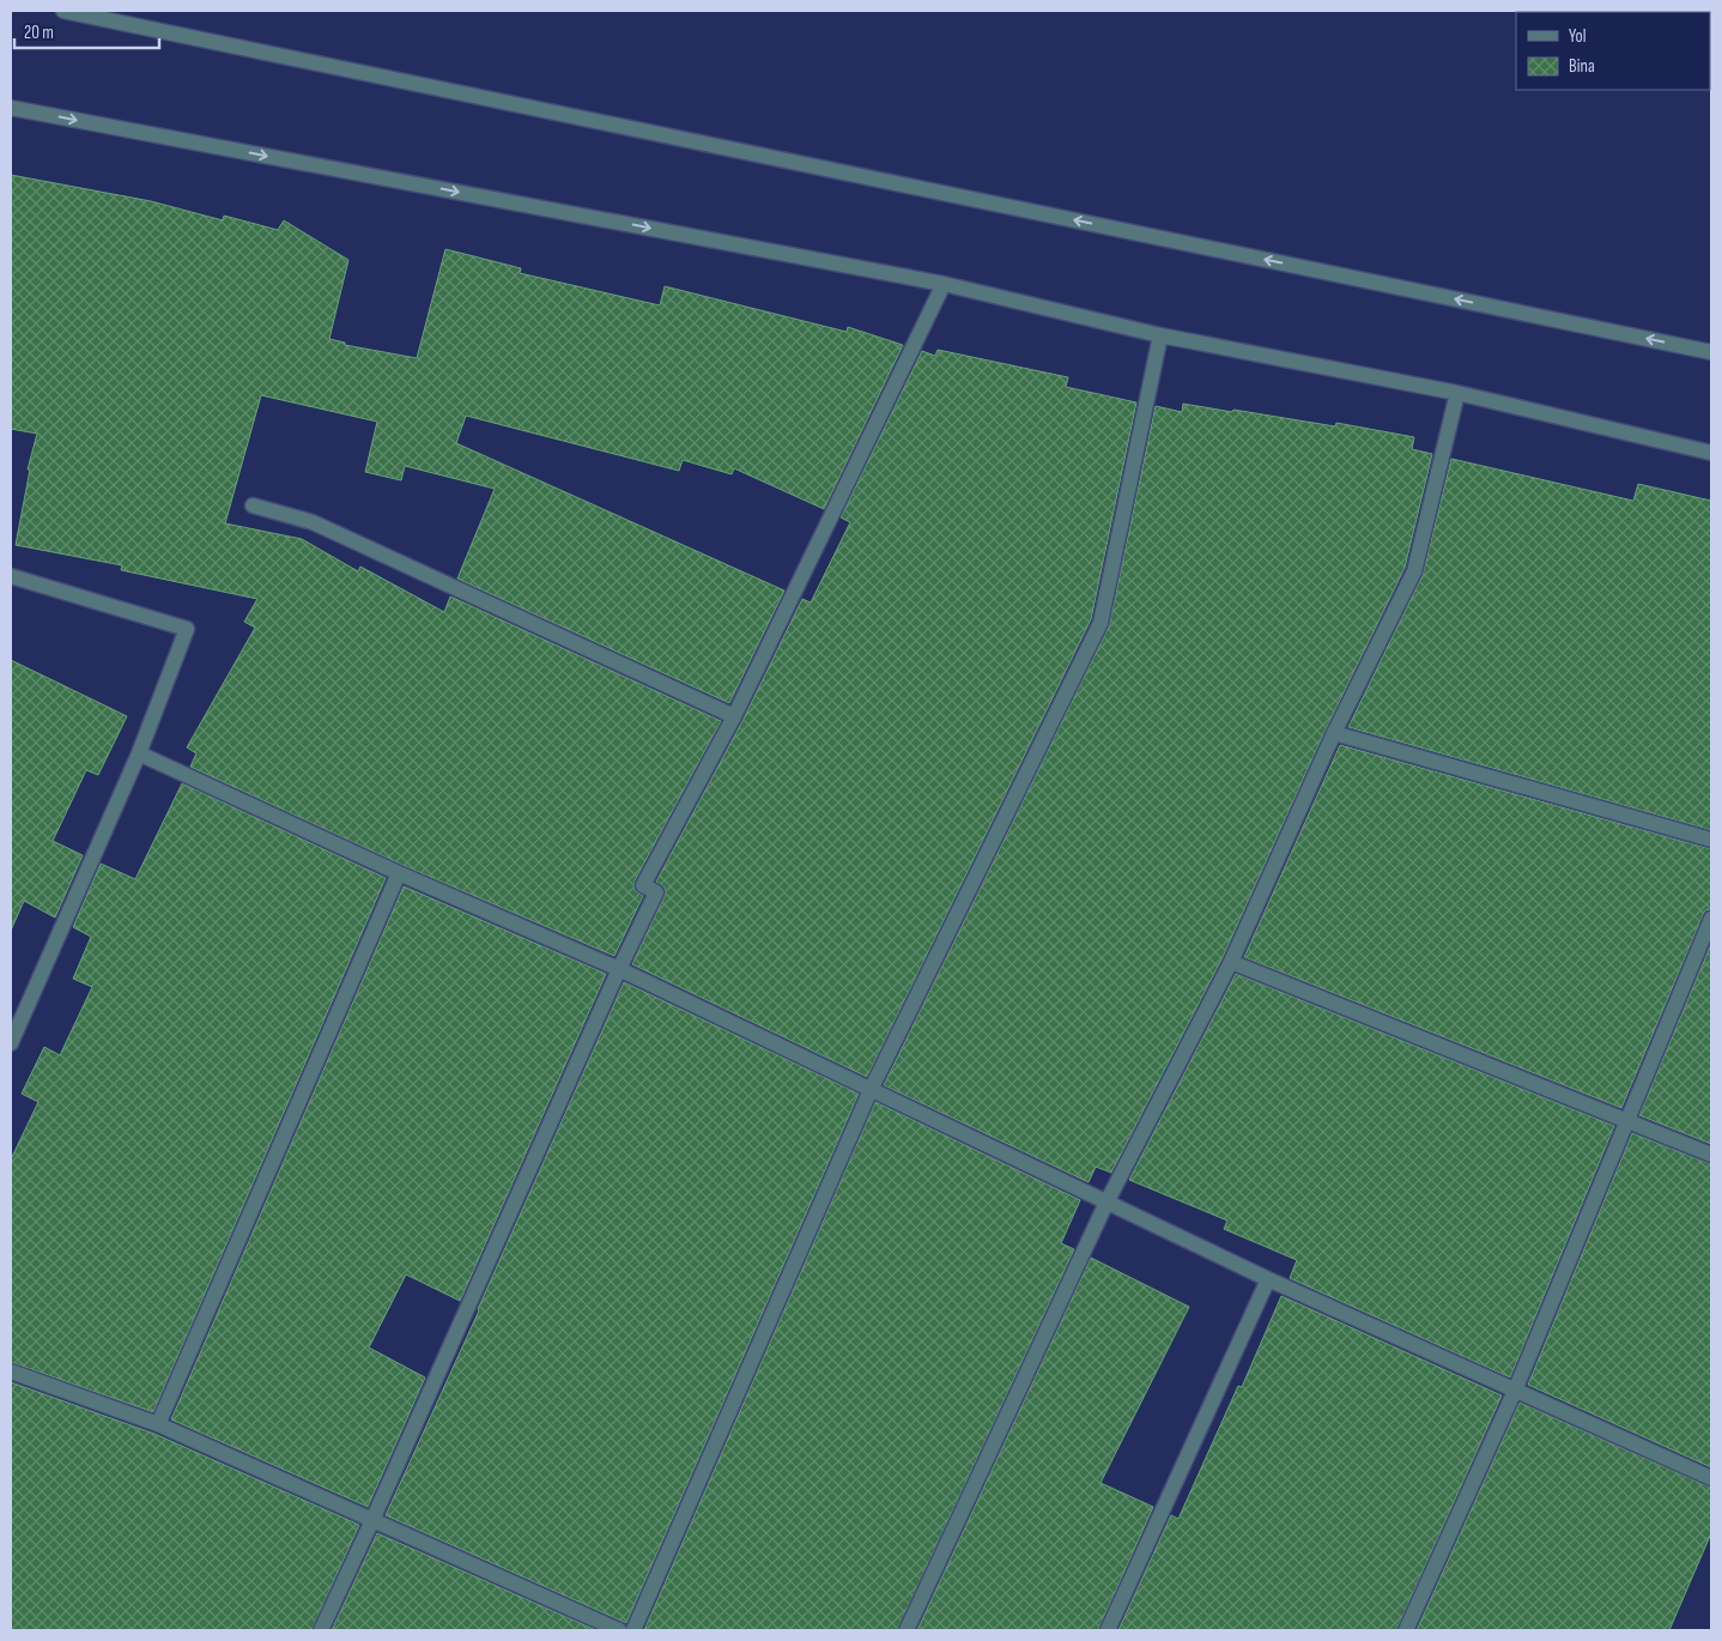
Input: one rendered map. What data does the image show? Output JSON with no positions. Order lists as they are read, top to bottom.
{
  "legend": ["Yol", "Bina"],
  "scale_bar": "20 m"
}
